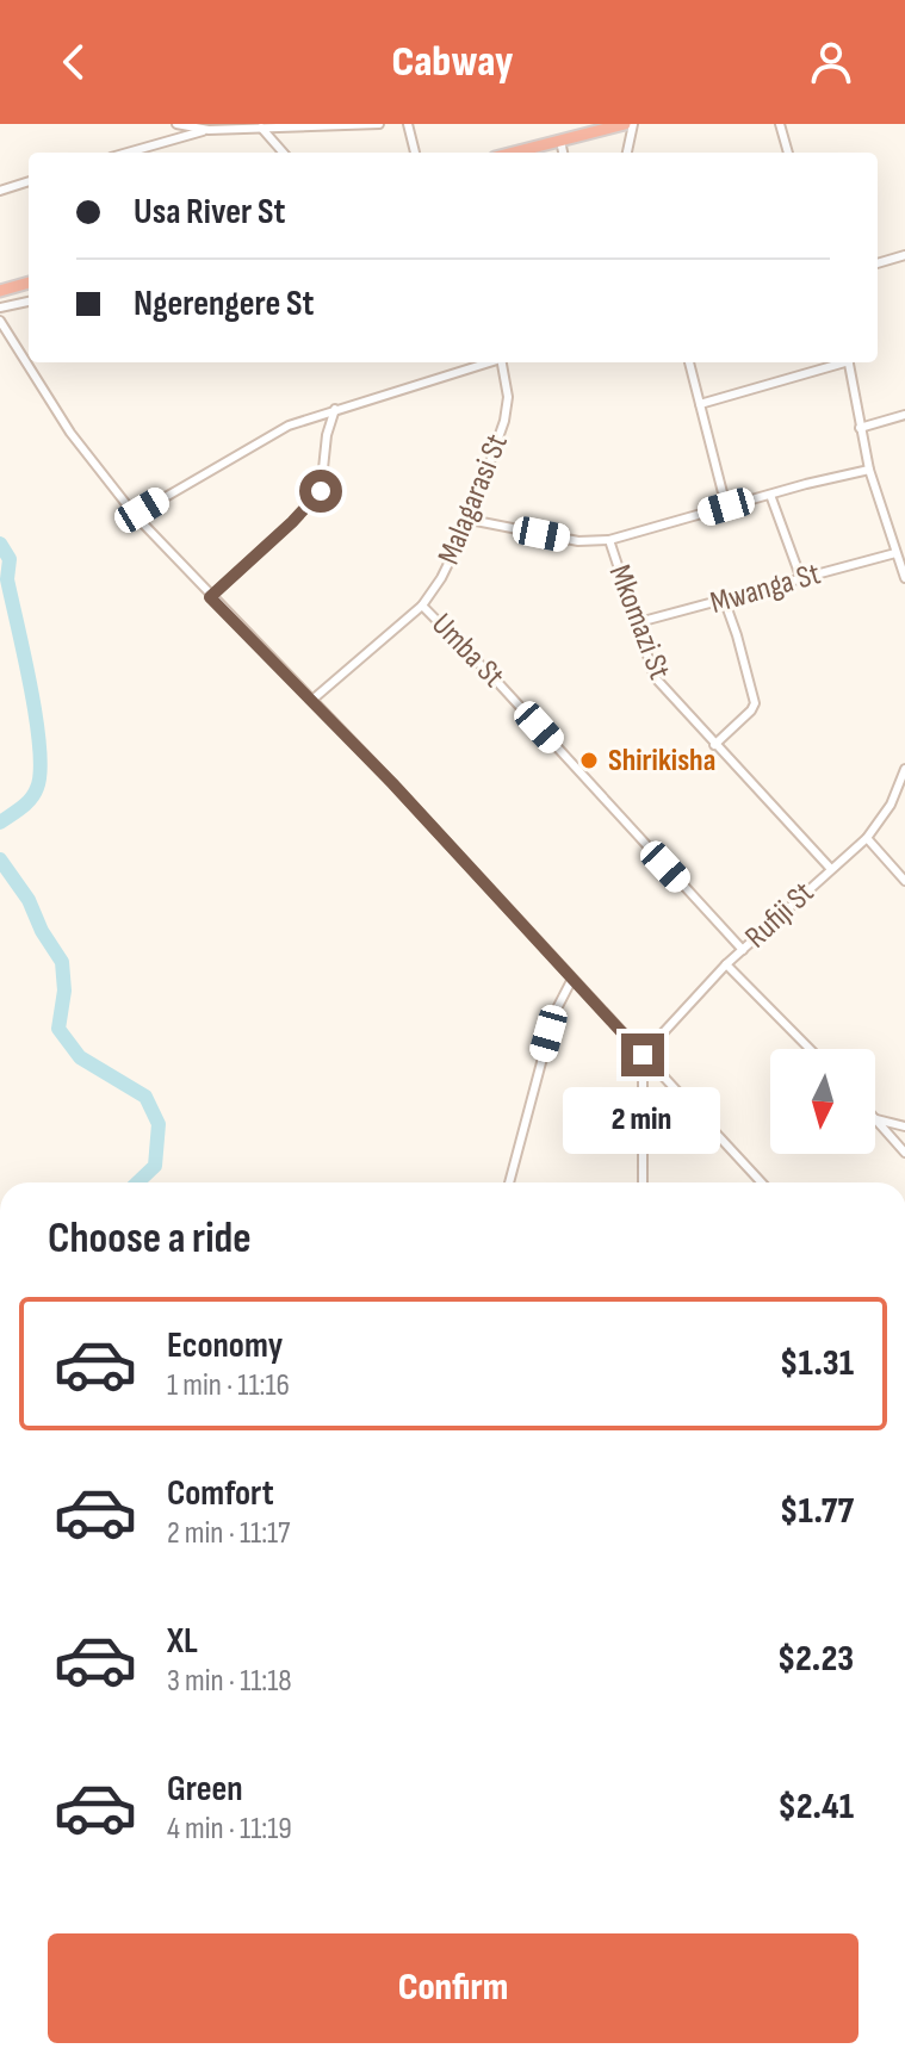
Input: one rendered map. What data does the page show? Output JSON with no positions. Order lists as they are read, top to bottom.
{
  "streets": {
    "street": [
      "Malagarasi St",
      "Mwanga St",
      "Mkomazi St",
      "Umba St",
      "Rufiji St"
    ]
  },
  "crossings": [
    ["Malagarasi St", "Umba St"],
    ["Mwanga St", "Mkomazi St"],
    ["Mkomazi St", "Rufiji St"],
    ["Umba St", "Rufiji St"]
  ],
  "places": ["Shirikisha"],
  "north": "bottom",
  "page": {
    "header": "Cabway",
    "banner": ["Usa River St", "Ngerengere St"],
    "bubble": "2 min",
    "heading": "Choose a ride",
    "list": [
      {
        "name": "Economy",
        "note": "1 min · 11:16",
        "value": "$1.31"
      },
      {
        "name": "Comfort",
        "note": "2 min · 11:17",
        "value": "$1.77"
      },
      {
        "name": "XL",
        "note": "3 min · 11:18",
        "value": "$2.23"
      },
      {
        "name": "Green",
        "note": "4 min · 11:19",
        "value": "$2.41"
      }
    ],
    "buttons": "Confirm"
  }
}
